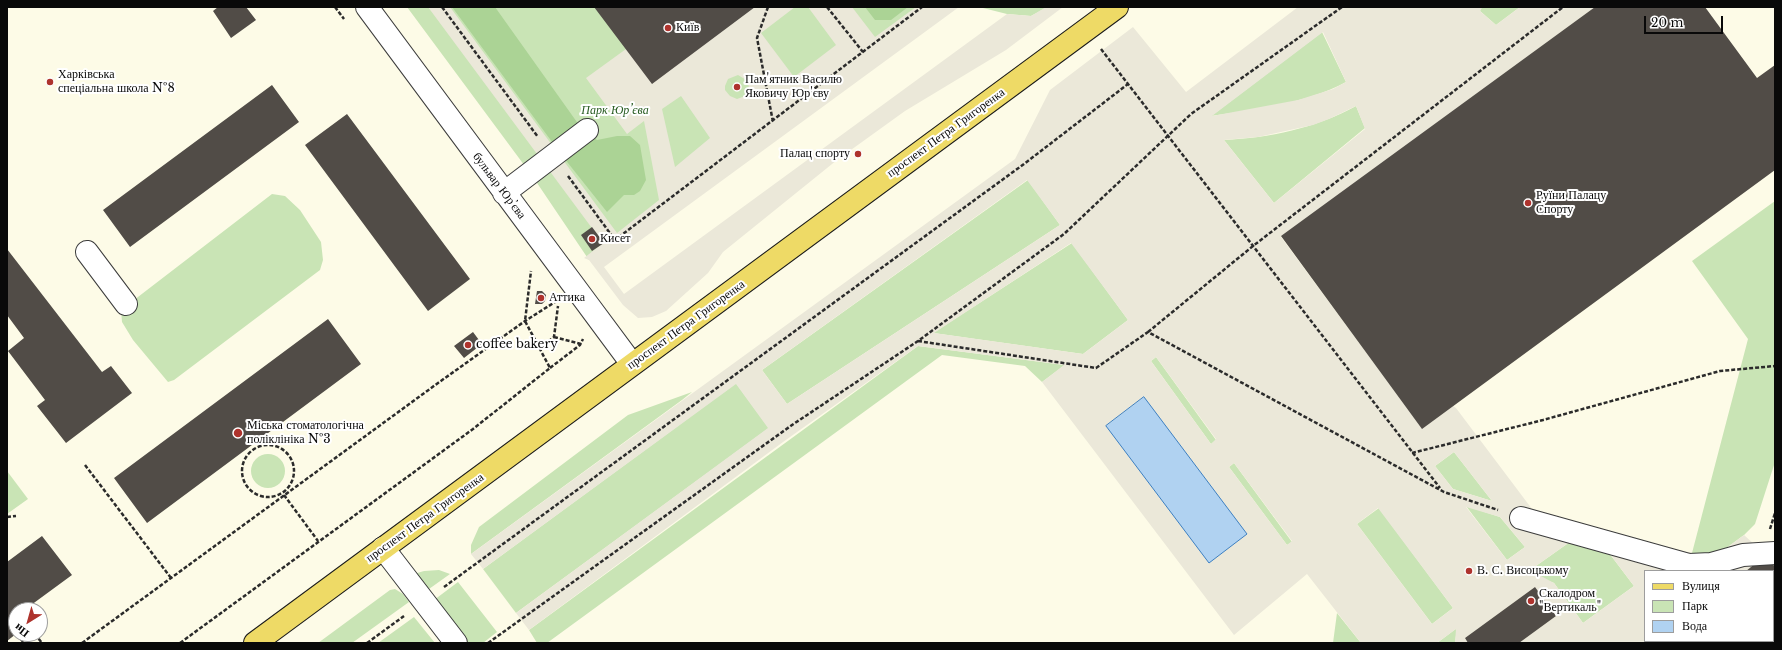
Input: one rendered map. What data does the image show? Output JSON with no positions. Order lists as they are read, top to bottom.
{
  "streets": {
    "main road": ["проспект Петра Григоренка"],
    "street": ["бульвар Юрʼєва"]
  },
  "crossings": [
    ["проспект Петра Григоренка", "бульвар Юрʼєва"]
  ],
  "parks": ["Парк Юр’єва"],
  "places": [
    "Київ",
    "Харківська спеціальна школа №8",
    "Пам'ятник Василю Яковичу Юр'єву",
    "Палац спорту",
    "Руїни Палацу Спорту",
    "Кисет",
    "Аттика",
    "coffee bakery",
    "Міська стоматологічна поліклініка №3",
    "В. С. Висоцькому",
    "Скалодром \"Вертикаль\""
  ],
  "legend": ["Вулиця", "Парк", "Вода"],
  "scale_bar": "20 m",
  "north": "bottom left"
}
